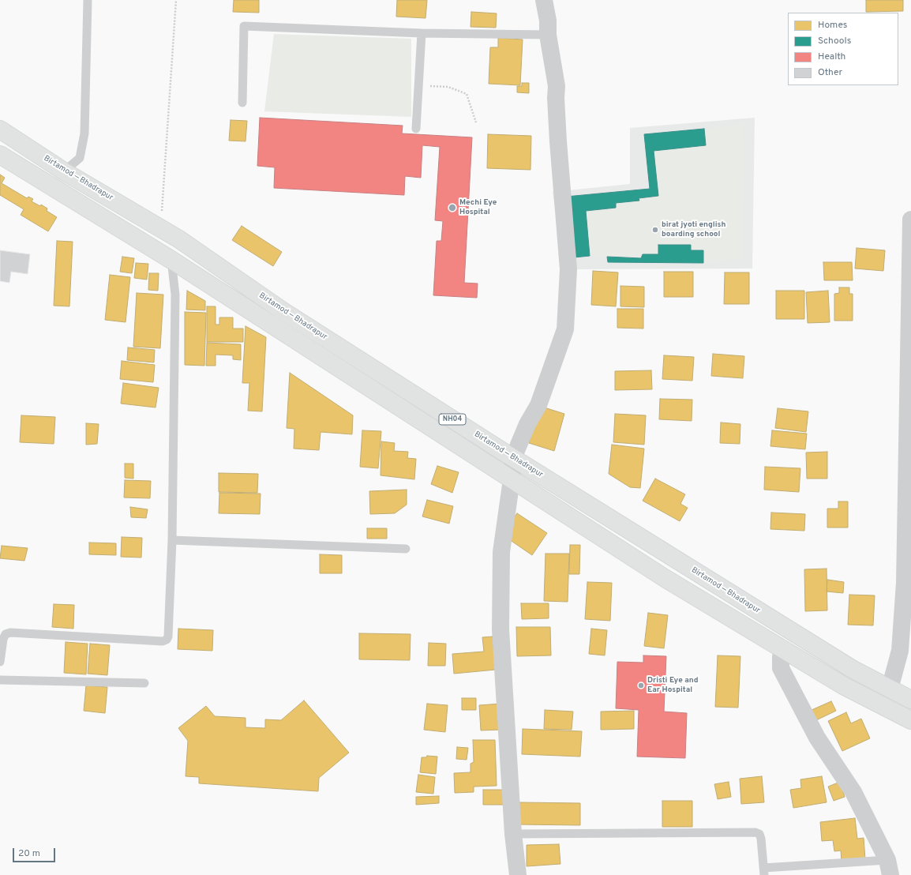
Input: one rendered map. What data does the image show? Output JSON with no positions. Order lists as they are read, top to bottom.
{
  "streets": {
    "main road": ["Birtamod — Bhadrapur", "NH04"]
  },
  "places": ["Mechi Eye Hospital", "birat jyoti english boarding school", "Dristi Eye and Ear Hospital"],
  "legend": [
    "Homes",
    "Schools",
    "Health",
    "Other"
  ],
  "scale_bar": "20 m"
}
